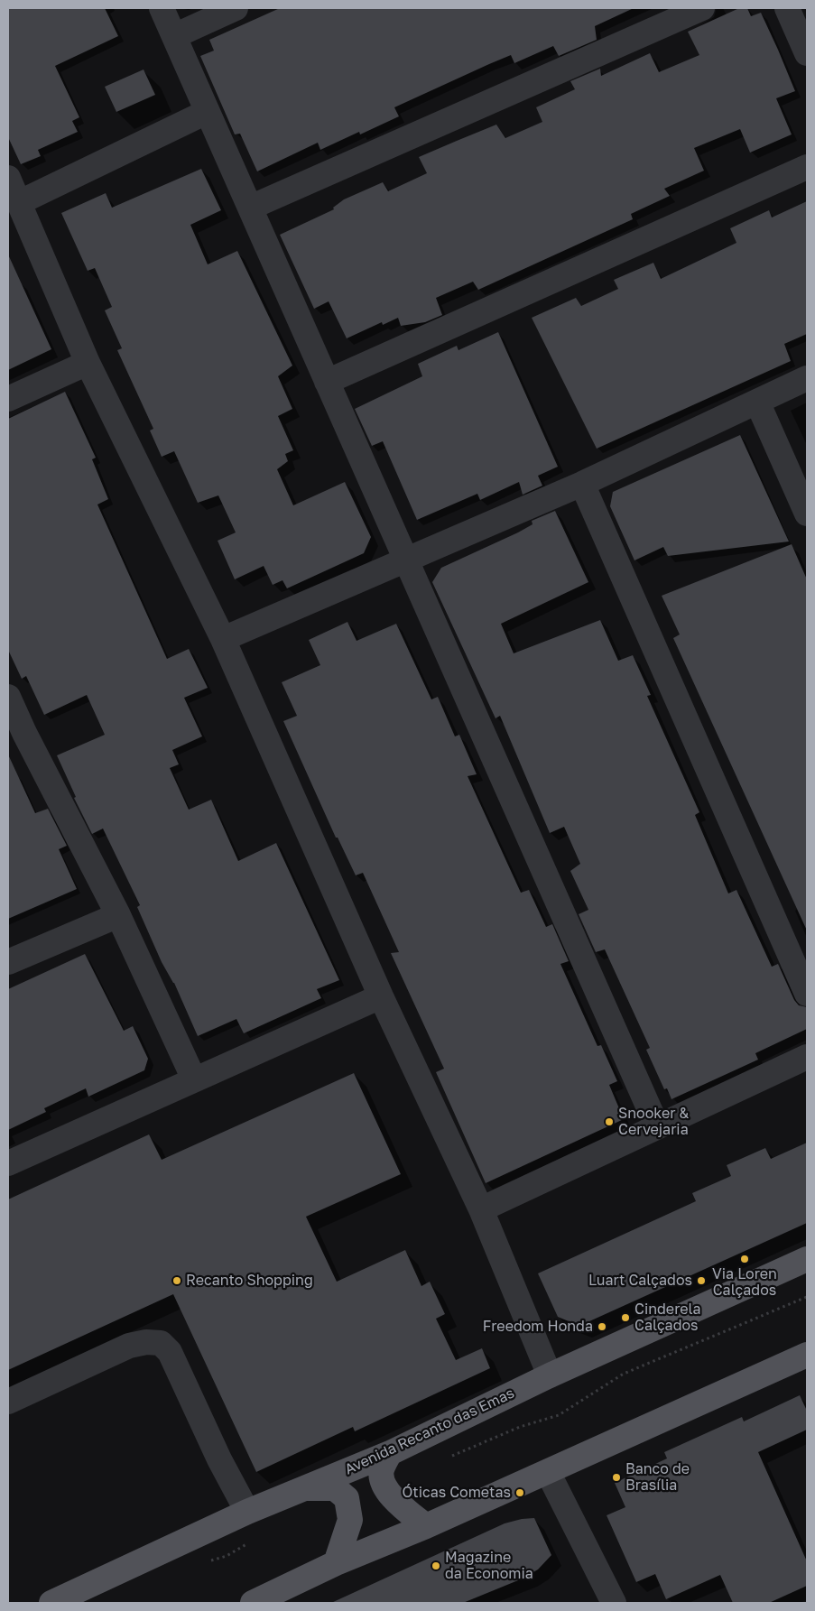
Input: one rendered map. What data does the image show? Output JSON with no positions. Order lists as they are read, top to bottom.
{
  "streets": {
    "main road": ["Avenida Recanto das Emas"]
  },
  "places": [
    "Snooker & Cervejaria",
    "Via Loren Calçados",
    "Recanto Shopping",
    "Luart Calçados",
    "Cinderela Calçados",
    "Freedom Honda",
    "Banco de Brasília",
    "Óticas Cometas",
    "Magazine da Economia"
  ]
}
